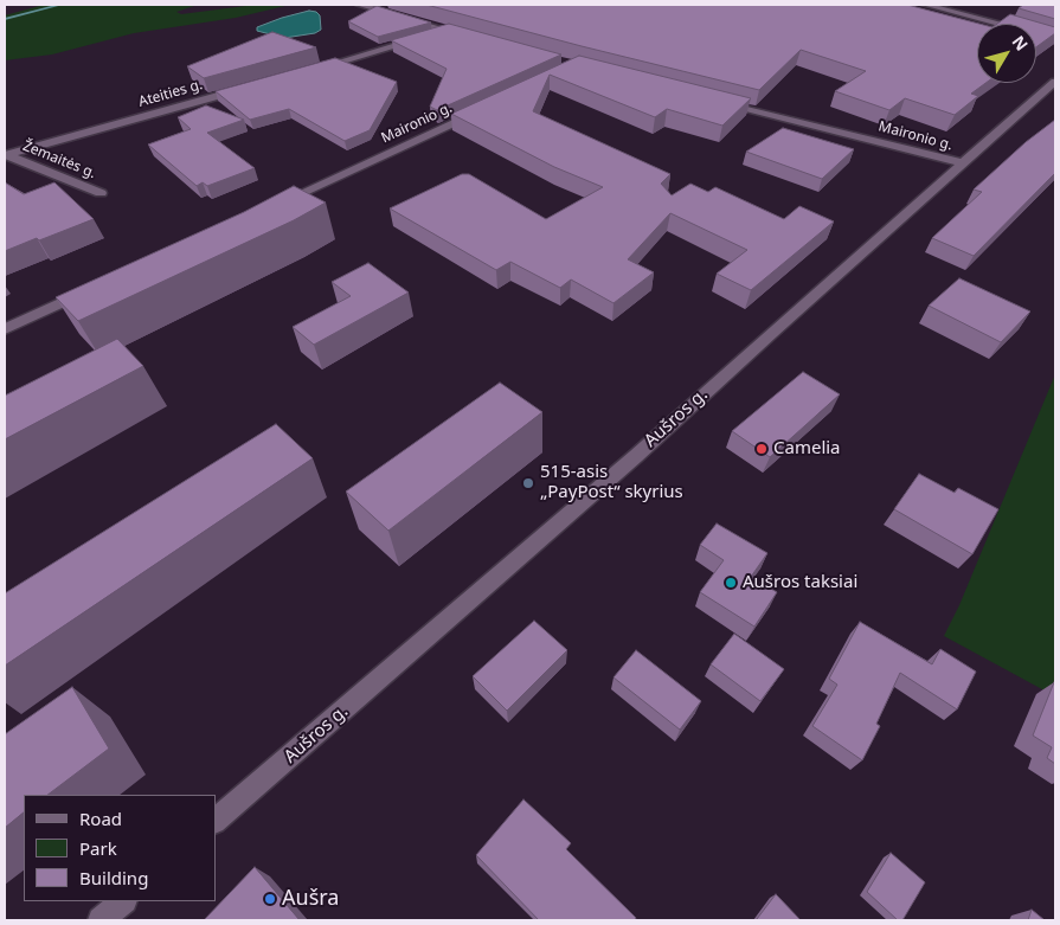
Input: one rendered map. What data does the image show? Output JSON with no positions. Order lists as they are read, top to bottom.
{
  "streets": {
    "street": [
      "Ateities g.",
      "Maironio g.",
      "Žemaitės g.",
      "Aušros g."
    ]
  },
  "crossings": [
    ["Ateities g.", "Žemaitės g."],
    ["Maironio g.", "Aušros g."]
  ],
  "places": [
    "Camelia",
    "515-asis „PayPost“ skyrius",
    "Aušros taksiai",
    "Aušra"
  ],
  "legend": ["Road", "Park", "Building"],
  "north": "top right"
}
